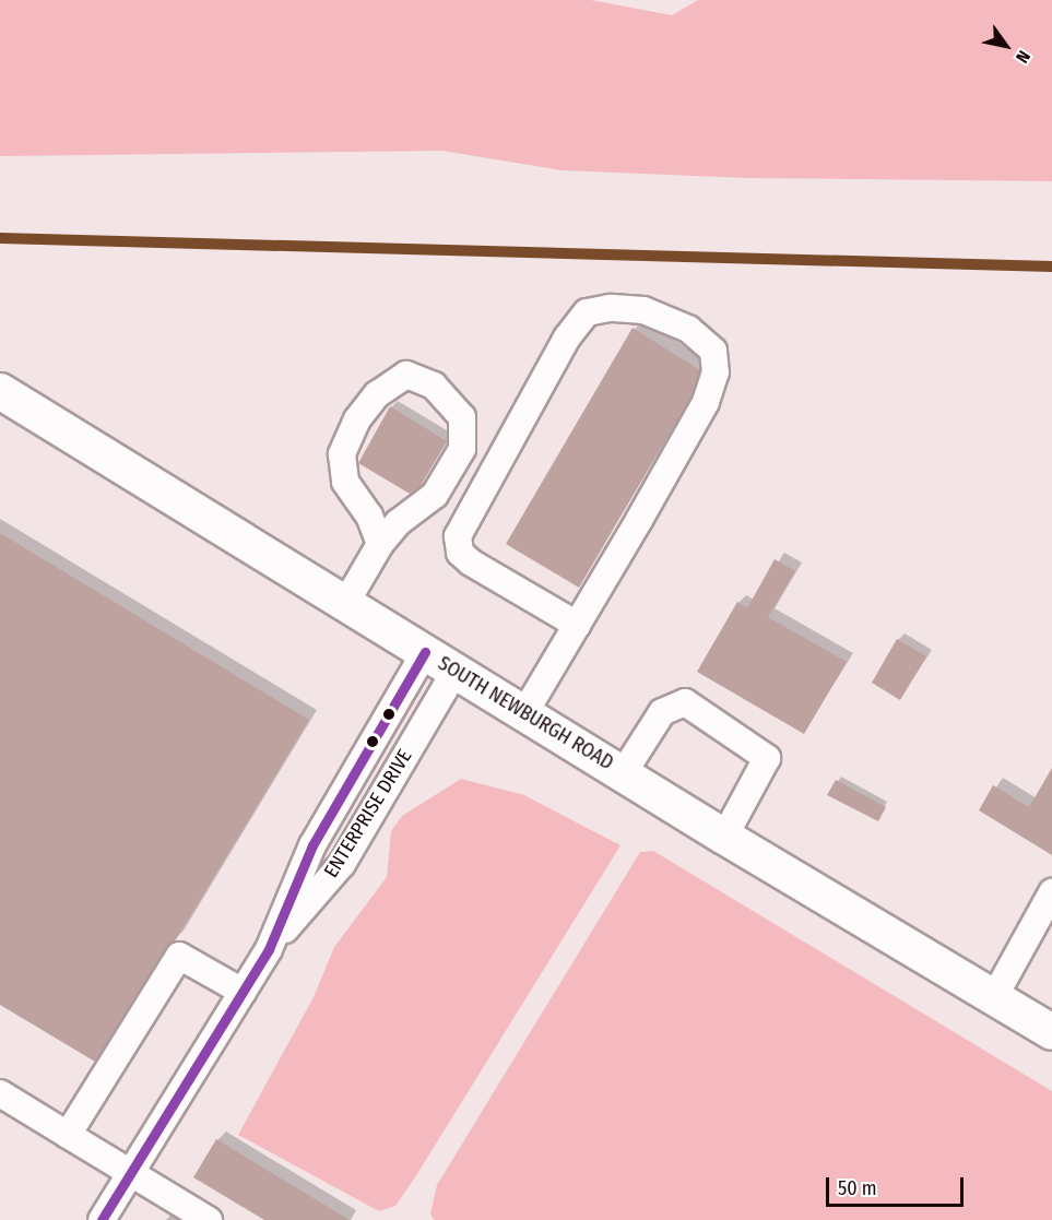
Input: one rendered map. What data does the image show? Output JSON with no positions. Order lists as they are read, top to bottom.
{
  "streets": {
    "main road": ["SOUTH NEWBURGH ROAD"],
    "street": ["ENTERPRISE DRIVE"]
  },
  "crossings": [
    ["SOUTH NEWBURGH ROAD", "ENTERPRISE DRIVE"]
  ],
  "scale_bar": "50 m",
  "north": "bottom right"
}
